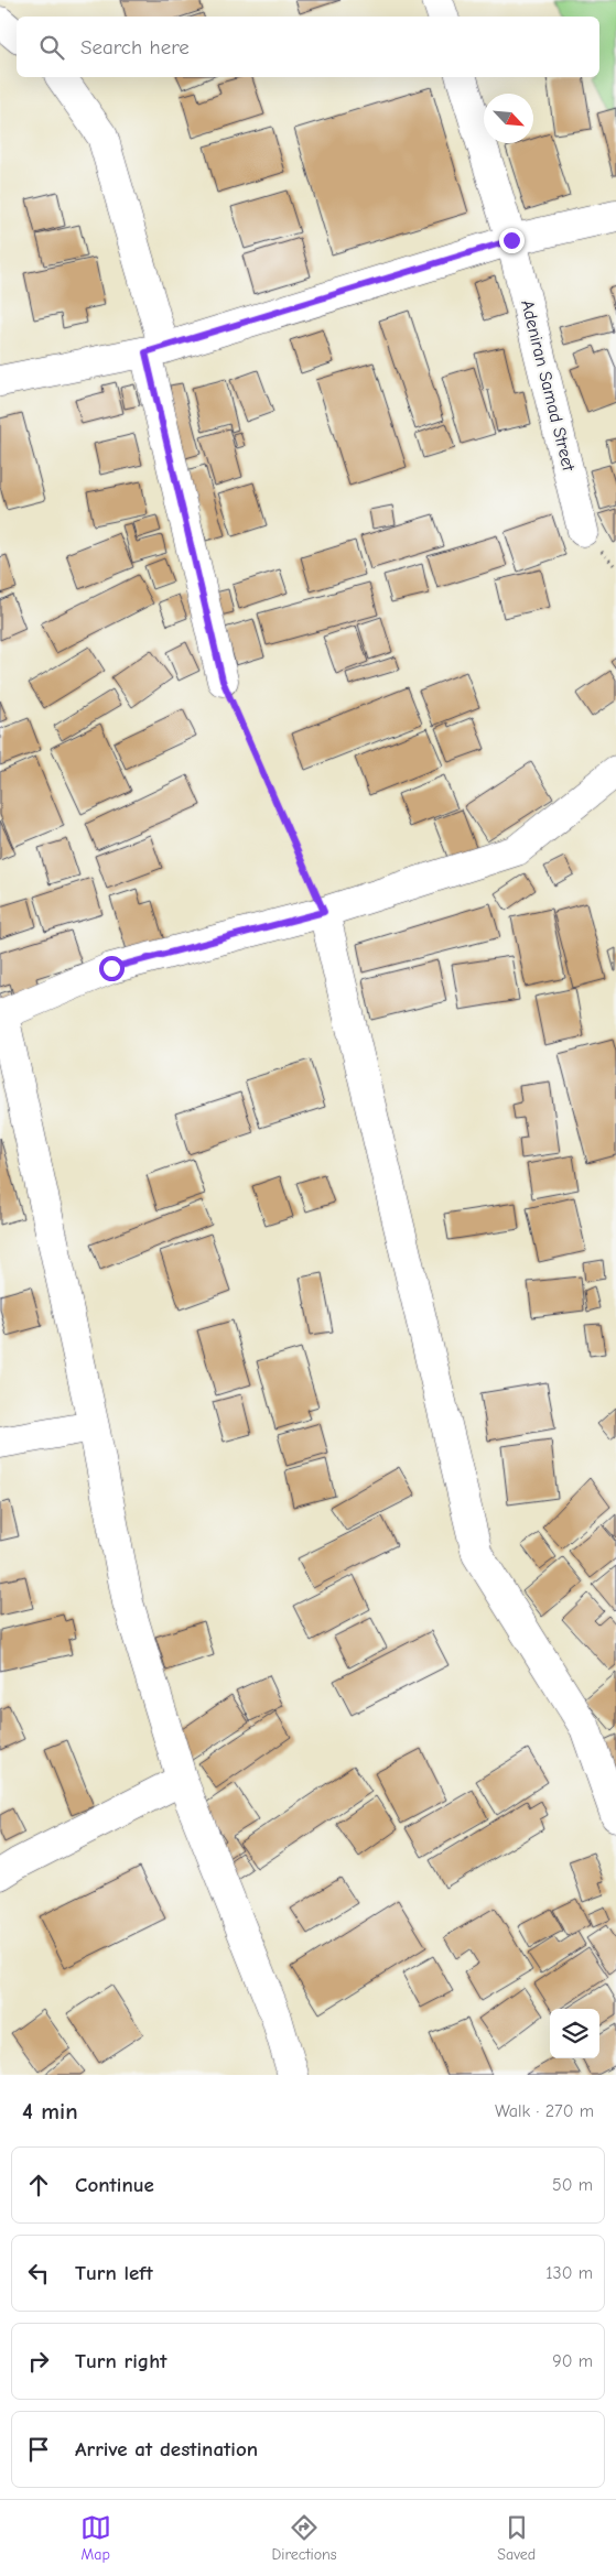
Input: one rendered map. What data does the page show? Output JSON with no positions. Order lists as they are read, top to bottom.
{
  "streets": {
    "street": ["Adeniran Samad Street"]
  },
  "north": "bottom right",
  "page": {
    "search": "Search here",
    "heading": ["4 min", "Walk · 270 m"],
    "list": [
      ["Continue", "50 m"],
      ["Turn left", "130 m"],
      ["Turn right", "90 m"],
      "Arrive at destination"
    ],
    "nav": ["Map", "Directions", "Saved"]
  }
}
